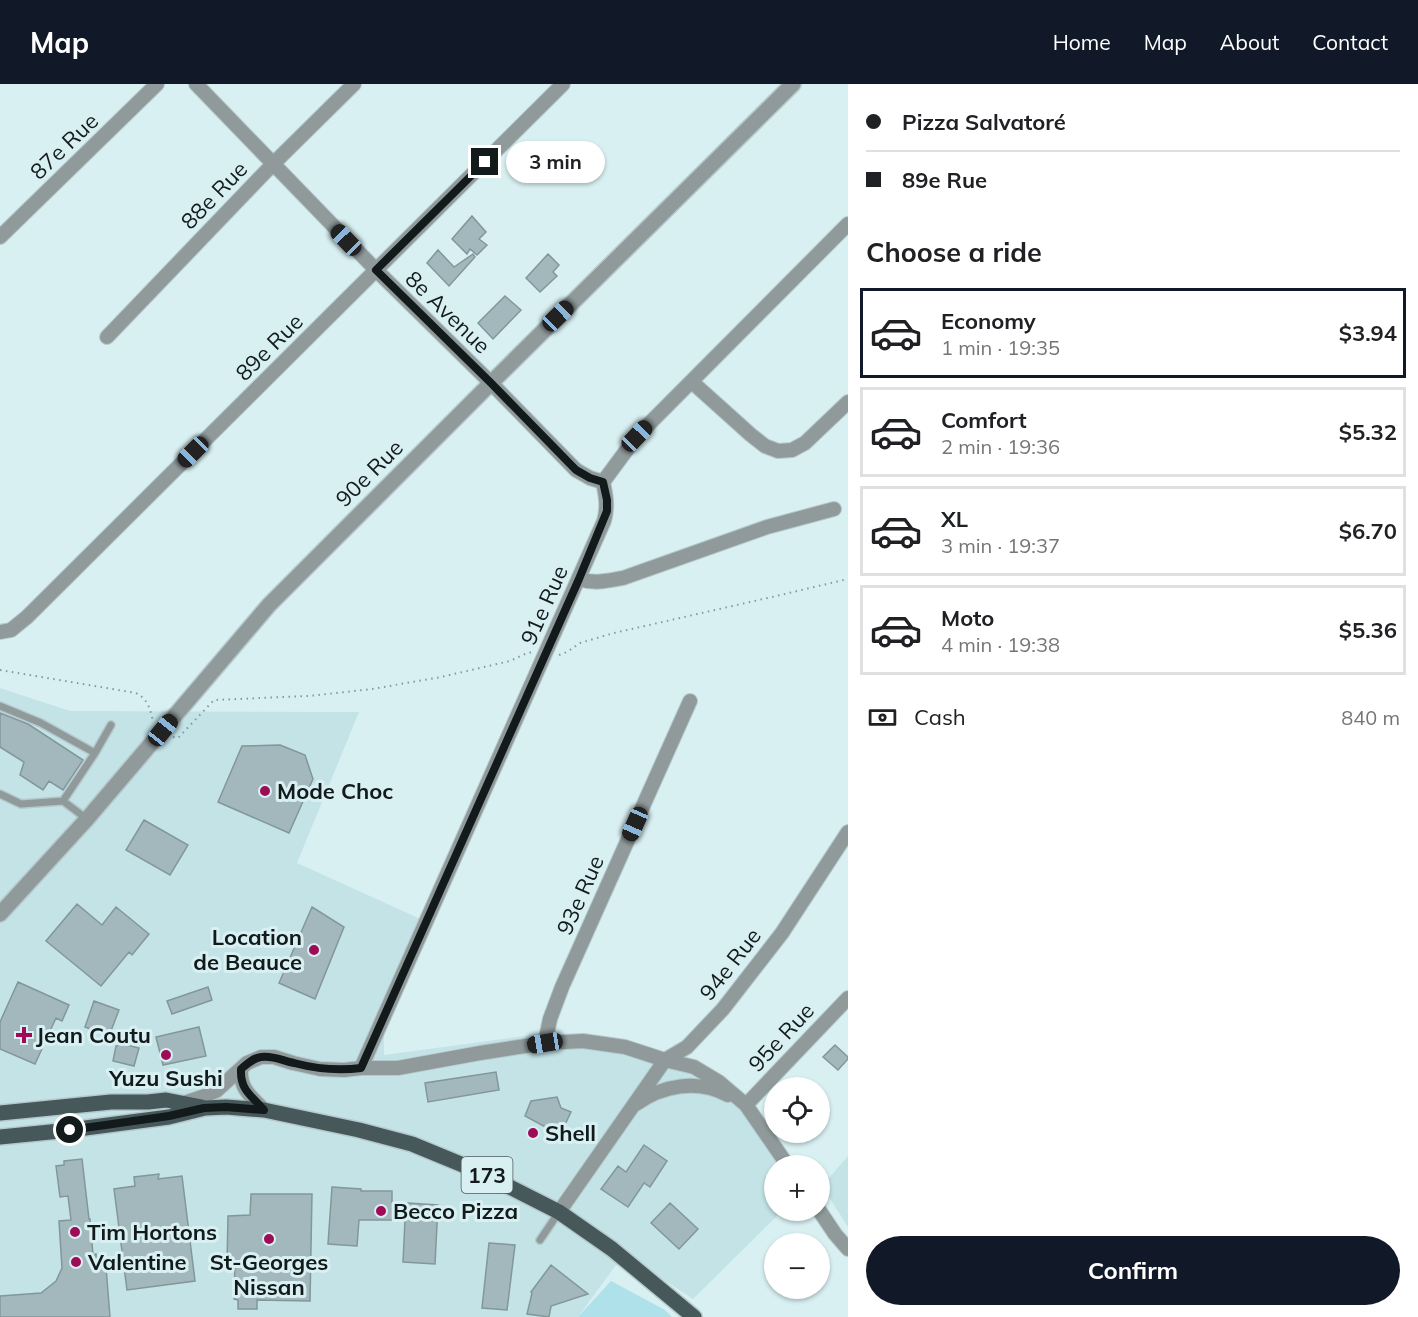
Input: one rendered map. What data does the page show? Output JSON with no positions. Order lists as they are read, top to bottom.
{
  "streets": {
    "main road": ["173"],
    "street": [
      "87e Rue",
      "88e Rue",
      "8e Avenue",
      "89e Rue",
      "90e Rue",
      "91e Rue",
      "93e Rue",
      "94e Rue",
      "95e Rue"
    ]
  },
  "crossings": [
    ["88e Rue", "8e Avenue"],
    ["8e Avenue", "89e Rue"],
    ["8e Avenue", "90e Rue"],
    ["8e Avenue", "91e Rue"],
    ["94e Rue", "95e Rue"],
    ["94e Rue", "173"]
  ],
  "places": {
    "other": [
      "Mode Choc",
      "Location de Beauce",
      "Yuzu Sushi",
      "Shell",
      "Becco Pizza",
      "Tim Hortons",
      "St-Georges Nissan",
      "Valentine"
    ],
    "health": ["Jean Coutu"]
  },
  "page": {
    "header": "Map",
    "nav": [
      "Home",
      "Map",
      "About",
      "Contact"
    ],
    "banner": ["Pizza Salvatoré", "89e Rue"],
    "bubble": "3 min",
    "heading": "Choose a ride",
    "list": [
      {
        "name": "Economy",
        "note": "1 min · 19:35",
        "value": "$3.94"
      },
      {
        "name": "Comfort",
        "note": "2 min · 19:36",
        "value": "$5.32"
      },
      {
        "name": "XL",
        "note": "3 min · 19:37",
        "value": "$6.70"
      },
      {
        "name": "Moto",
        "note": "4 min · 19:38",
        "value": "$5.36"
      }
    ],
    "pay": ["Cash", "840 m"],
    "map_buttons": ["+", "−"],
    "buttons": "Confirm"
  }
}
